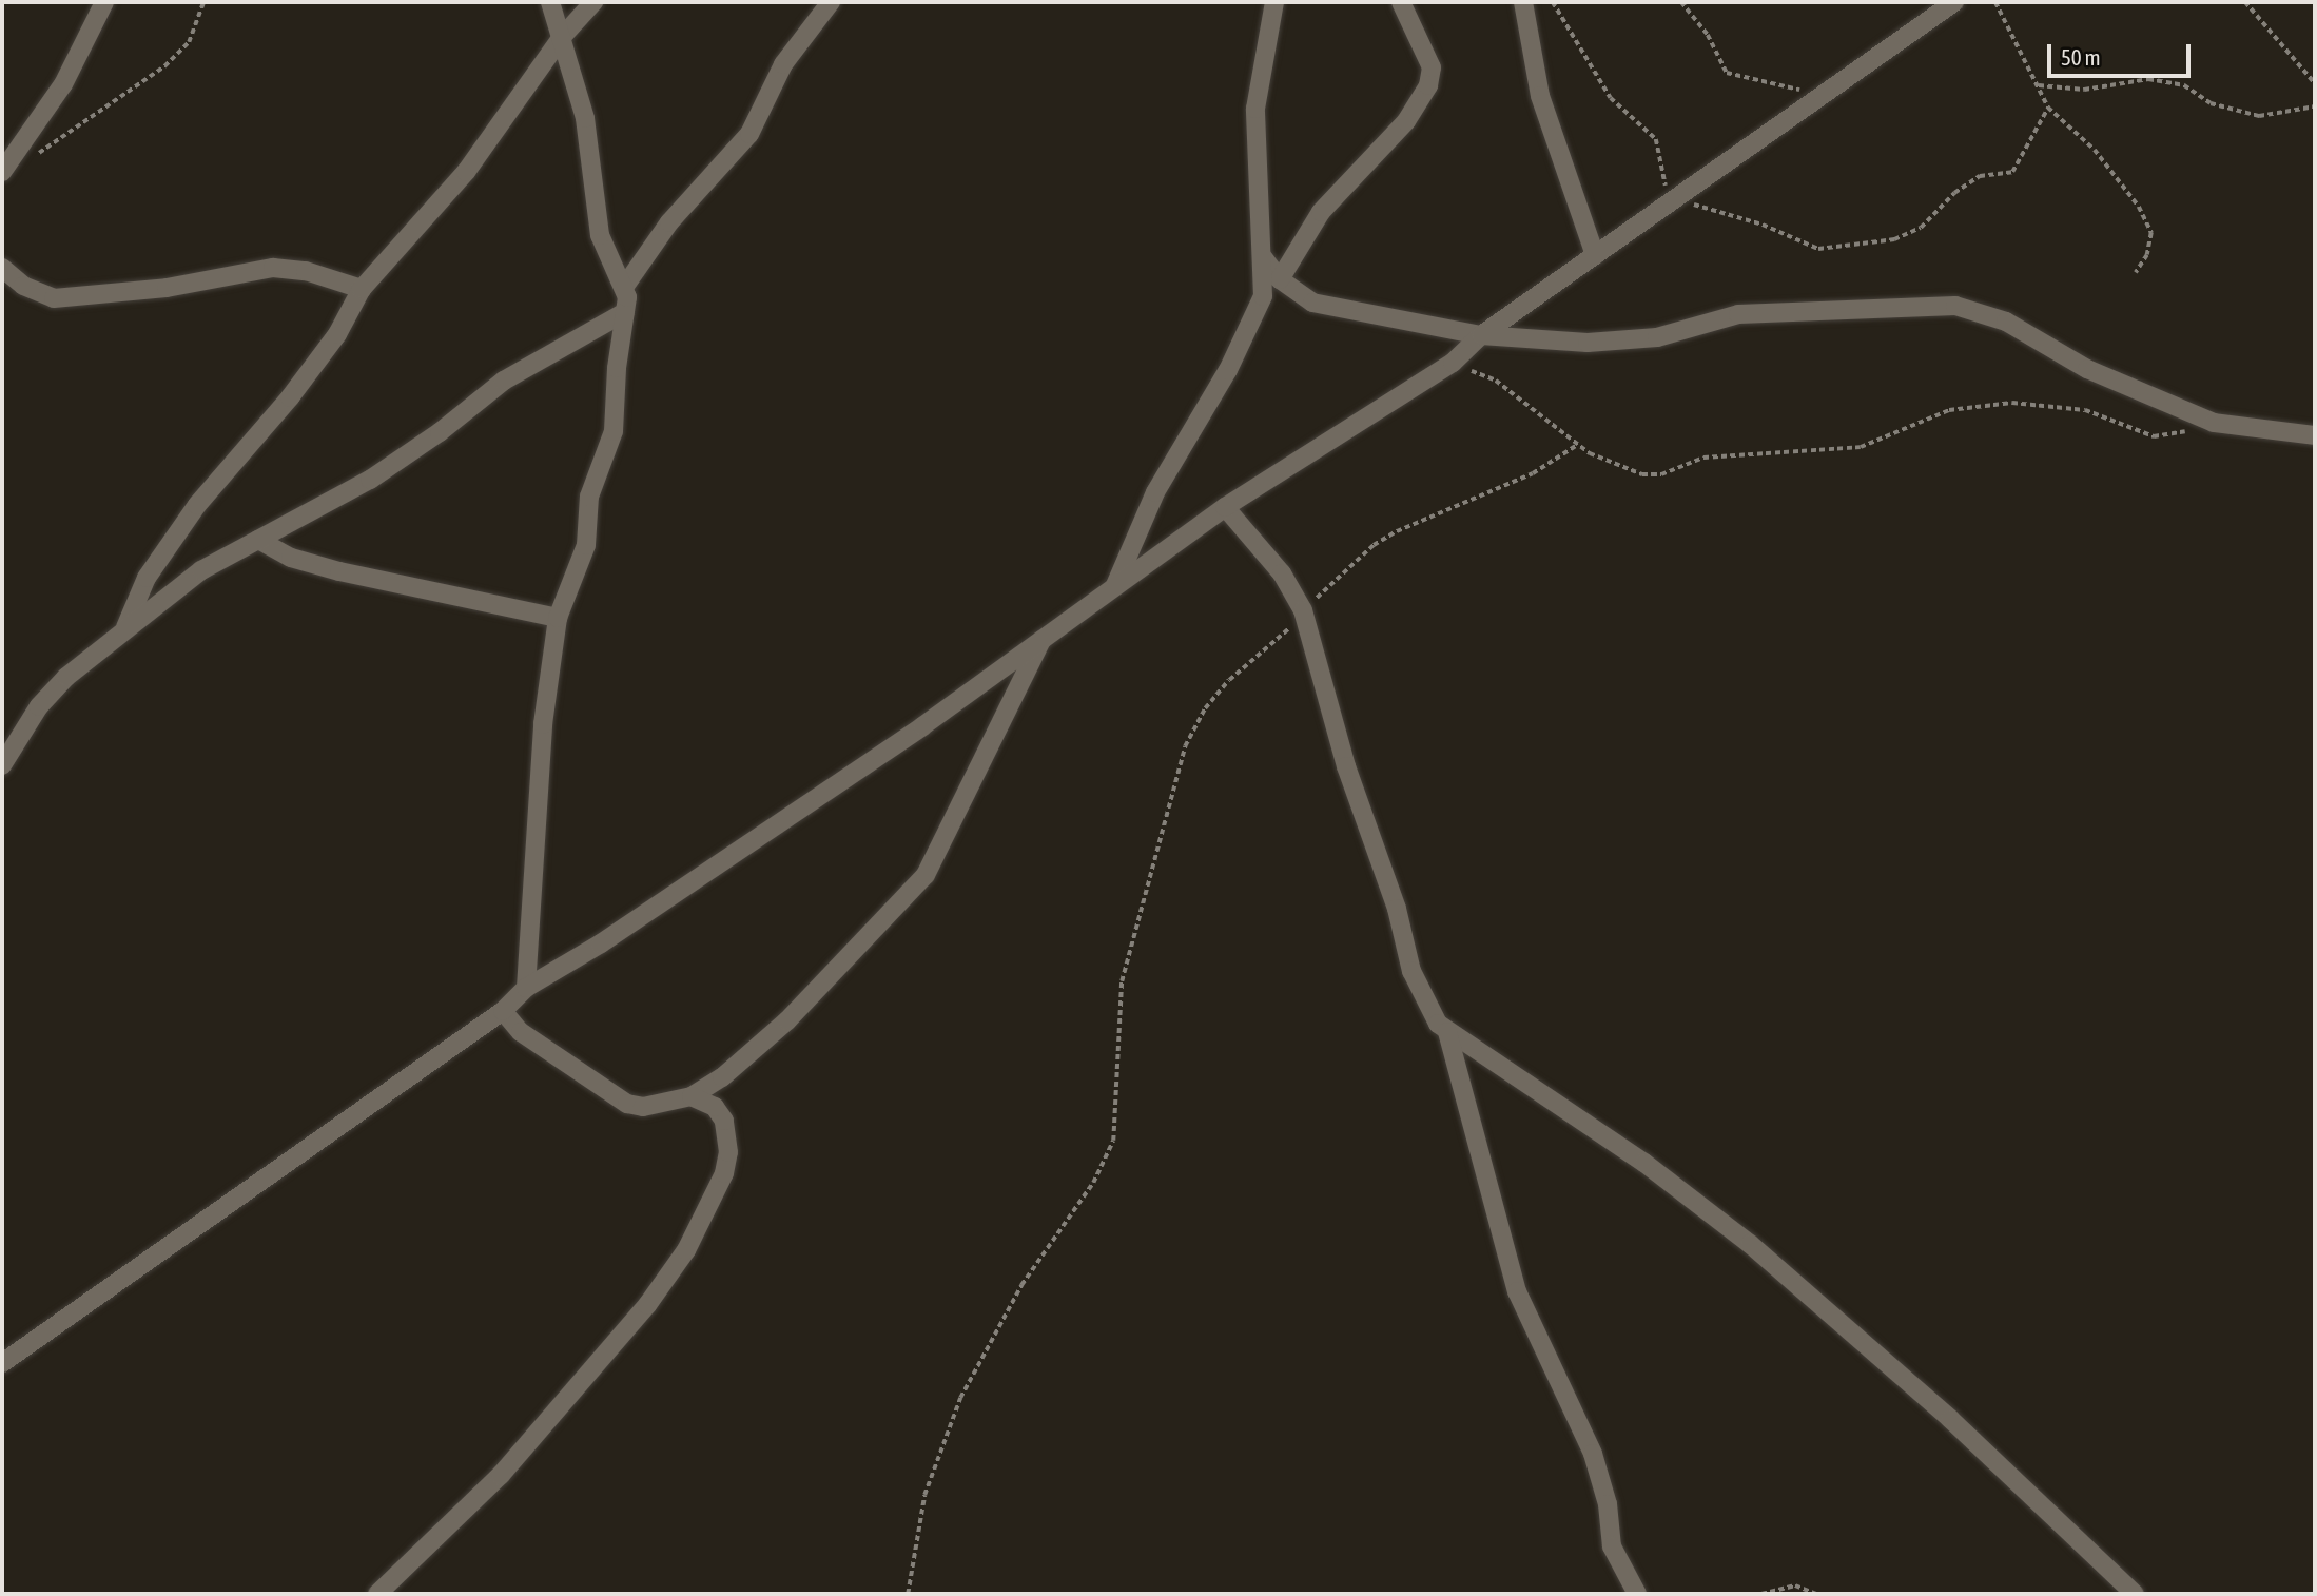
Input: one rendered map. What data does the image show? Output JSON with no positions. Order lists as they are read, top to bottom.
{
  "scale_bar": "50 m"
}
